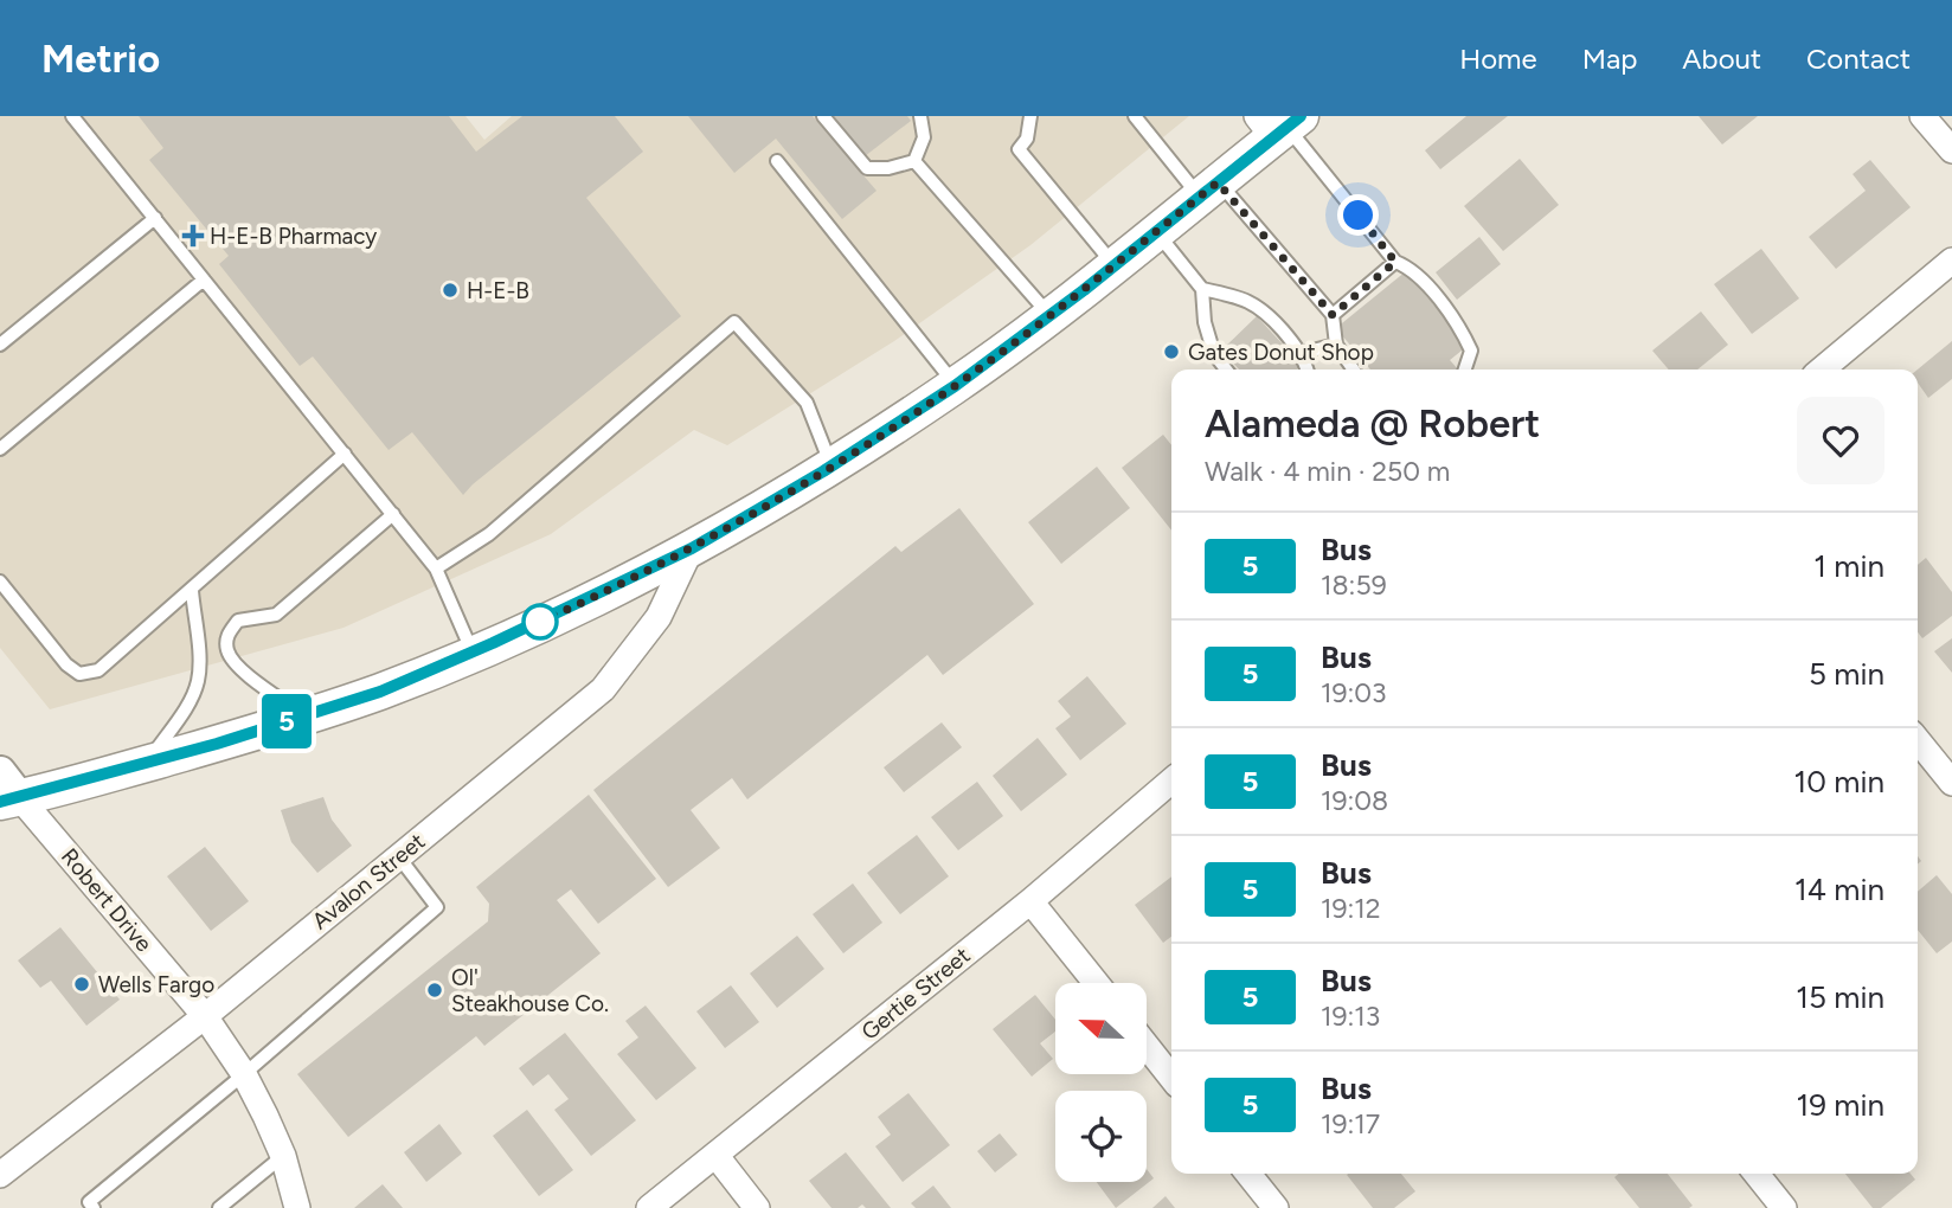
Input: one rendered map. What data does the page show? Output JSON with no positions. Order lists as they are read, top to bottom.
{
  "streets": {
    "street": ["Avalon Street", "Robert Drive", "Gertie Street"]
  },
  "crossings": [
    ["Avalon Street", "Robert Drive"]
  ],
  "places": {
    "health": ["H-E-B Pharmacy"],
    "other": [
      "H-E-B",
      "Gates Donut Shop",
      "Wells Fargo",
      "Ol' Steakhouse Co."
    ]
  },
  "lines": ["bus line 5"],
  "north": "left",
  "page": {
    "header": "Metrio",
    "nav": [
      "Home",
      "Map",
      "About",
      "Contact"
    ],
    "on_map": "5",
    "heading": ["Alameda @ Robert", "Walk · 4 min · 250 m"],
    "list": [
      {
        "mark": "5",
        "name": "Bus",
        "note": "18:59",
        "value": "1 min"
      },
      {
        "mark": "5",
        "name": "Bus",
        "note": "19:03",
        "value": "5 min"
      },
      {
        "mark": "5",
        "name": "Bus",
        "note": "19:08",
        "value": "10 min"
      },
      {
        "mark": "5",
        "name": "Bus",
        "note": "19:12",
        "value": "14 min"
      },
      {
        "mark": "5",
        "name": "Bus",
        "note": "19:13",
        "value": "15 min"
      },
      {
        "mark": "5",
        "name": "Bus",
        "note": "19:17",
        "value": "19 min"
      }
    ]
  }
}
